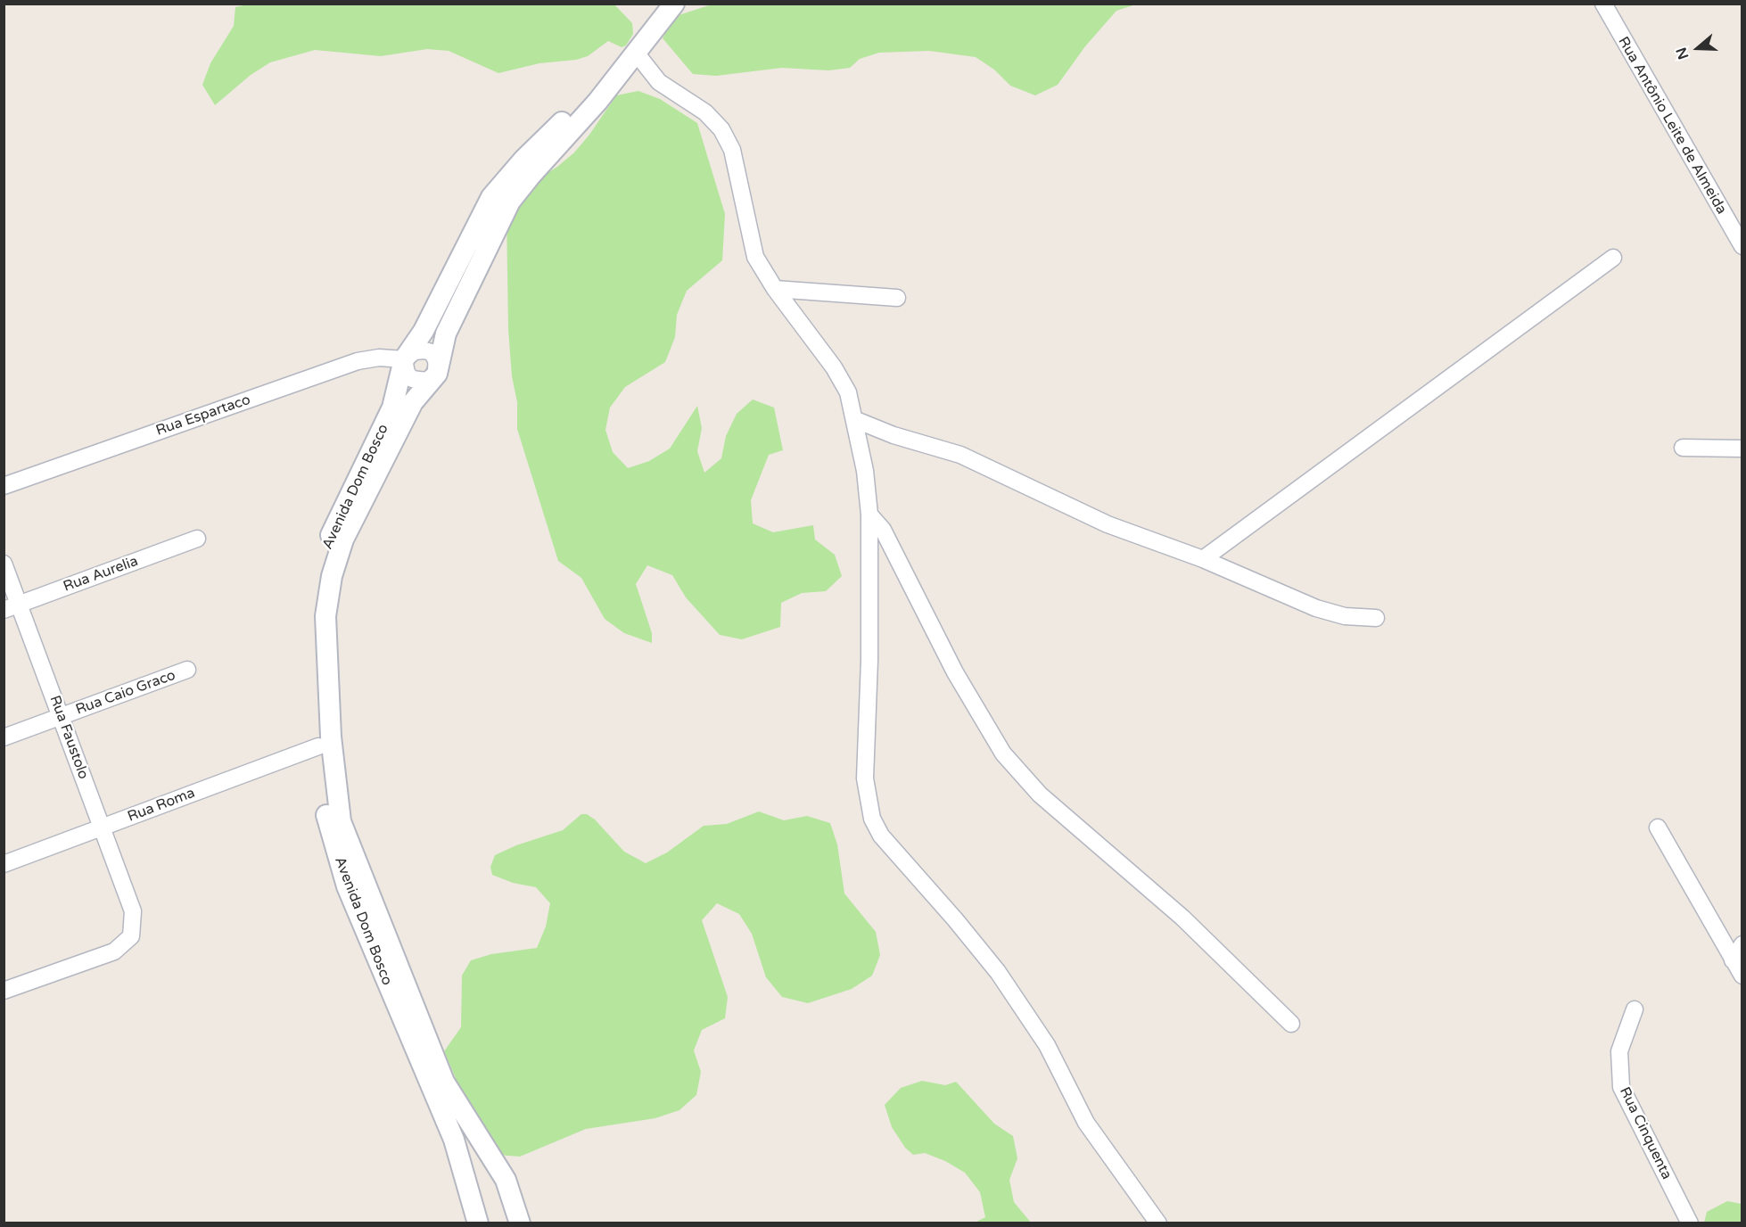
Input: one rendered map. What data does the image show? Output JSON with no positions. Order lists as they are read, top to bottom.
{
  "streets": {
    "street": [
      "Rua Antônio Leite de Almeida",
      "Rua Espartaco",
      "Avenida Dom Bosco",
      "Rua Aurelia",
      "Rua Caio Graco",
      "Rua Faustolo",
      "Rua Roma",
      "Rua Cinquenta"
    ]
  },
  "crossings": [
    ["Rua Espartaco", "Avenida Dom Bosco"],
    ["Avenida Dom Bosco", "Rua Roma"],
    ["Rua Aurelia", "Rua Faustolo"],
    ["Rua Caio Graco", "Rua Faustolo"],
    ["Rua Faustolo", "Rua Roma"]
  ],
  "north": "left"
}
